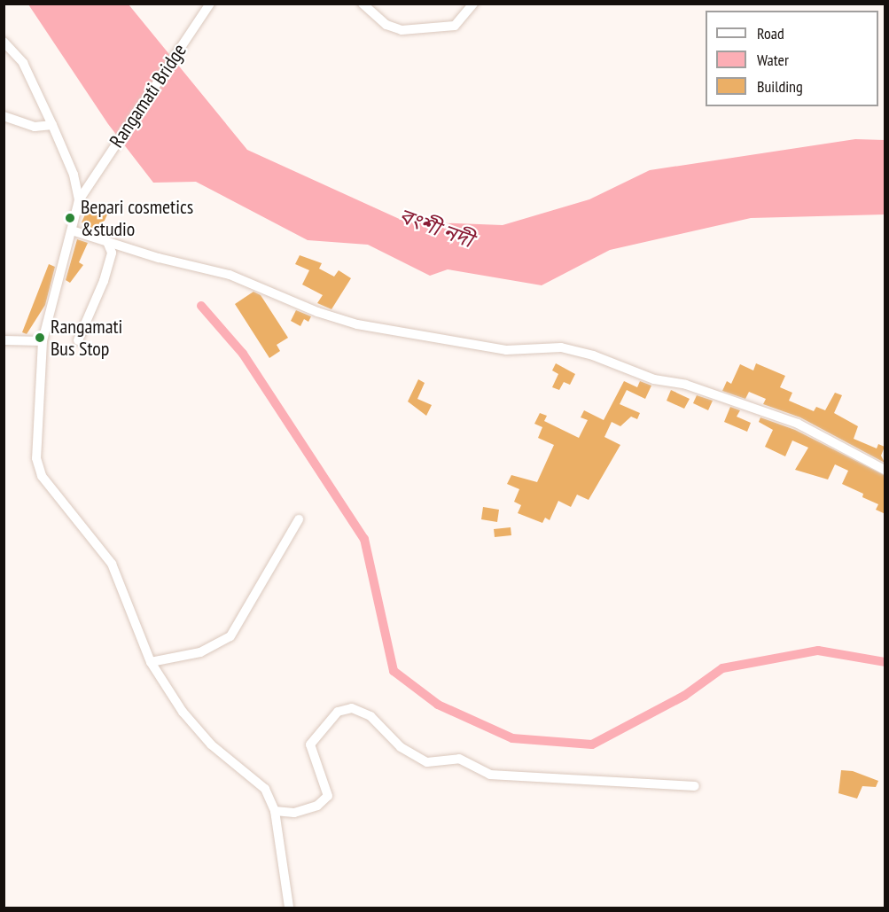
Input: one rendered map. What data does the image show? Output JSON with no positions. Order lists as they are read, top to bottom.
{
  "streets": {
    "street": ["Rangamati Bridge"]
  },
  "water": ["বংশী নদী"],
  "places": ["Bepari cosmetics &studio", "Rangamati Bus Stop"],
  "legend": ["Road", "Water", "Building"]
}
